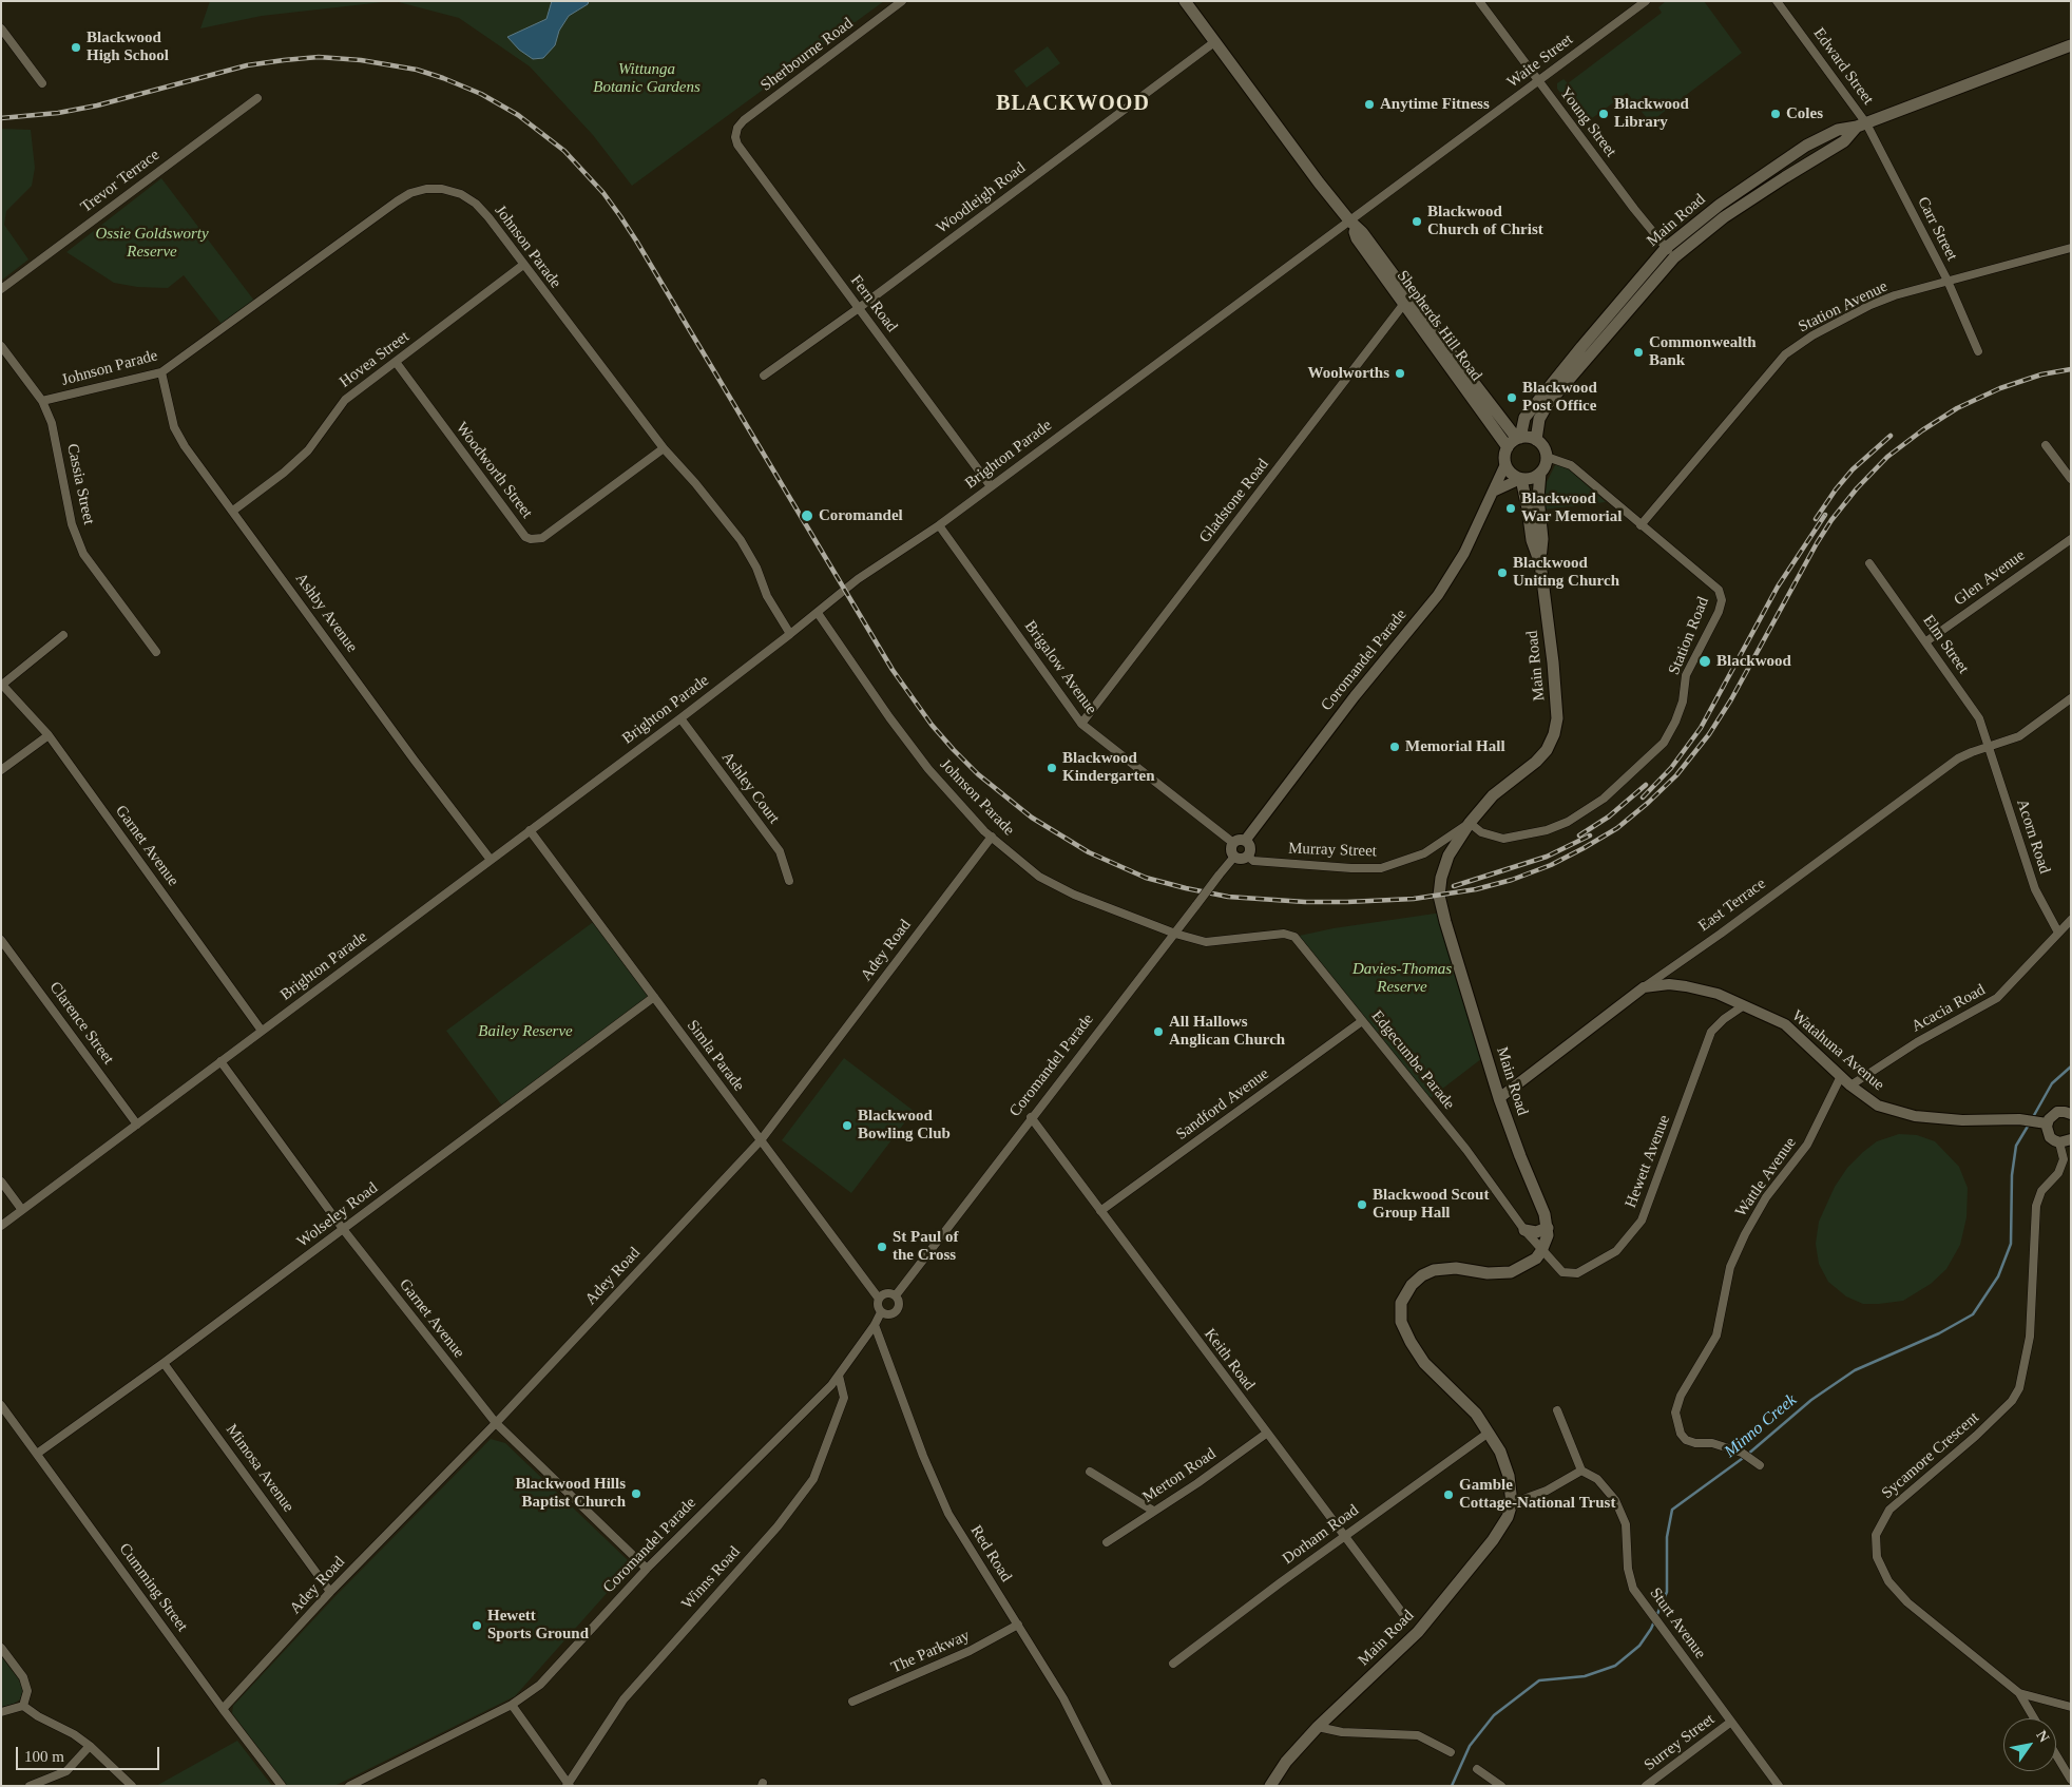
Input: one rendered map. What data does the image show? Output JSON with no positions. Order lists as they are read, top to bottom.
{
  "streets": {
    "main road": ["Main Road", "Shepherds Hill Road"],
    "street": [
      "Sherbourne Road",
      "Waite Street",
      "Edward Street",
      "Young Street",
      "Trevor Terrace",
      "Woodleigh Road",
      "Carr Street",
      "Johnson Parade",
      "Fern Road",
      "Station Avenue",
      "Hovea Street",
      "Brighton Parade",
      "Woodworth Street",
      "Cassia Street",
      "Gladstone Road",
      "Glen Avenue",
      "Ashby Avenue",
      "Station Road",
      "Elm Street",
      "Coromandel Parade",
      "Brigalow Avenue",
      "Ashley Court",
      "Acorn Road",
      "Garnet Avenue",
      "Murray Street",
      "East Terrace",
      "Adey Road",
      "Acacia Road",
      "Clarence Street",
      "Watahuna Avenue",
      "Simla Parade",
      "Edgecumbe Parade",
      "Sandford Avenue",
      "Hewett Avenue",
      "Wattle Avenue",
      "Wolseley Road",
      "Keith Road",
      "Sycamore Crescent",
      "Mimosa Avenue",
      "Merton Road",
      "Dorham Road",
      "Red Road",
      "Winns Road",
      "Cumming Street",
      "Sturt Avenue",
      "The Parkway",
      "Surrey Street"
    ]
  },
  "crossings": [
    ["Sherbourne Road", "Fern Road"],
    ["Waite Street", "Young Street"],
    ["Waite Street", "Shepherds Hill Road"],
    ["Waite Street", "Brighton Parade"],
    ["Edward Street", "Main Road"],
    ["Edward Street", "Carr Street"],
    ["Young Street", "Main Road"],
    ["Woodleigh Road", "Fern Road"],
    ["Woodleigh Road", "Shepherds Hill Road"],
    ["Main Road", "Carr Street"],
    ["Main Road", "Shepherds Hill Road"],
    ["Main Road", "Station Road"],
    ["Main Road", "Coromandel Parade"],
    ["Main Road", "Murray Street"],
    ["Main Road", "East Terrace"],
    ["Main Road", "Edgecumbe Parade"],
    ["Main Road", "Hewett Avenue"],
    ["Main Road", "Dorham Road"],
    ["Carr Street", "Station Avenue"],
    ["Johnson Parade", "Hovea Street"],
    ["Johnson Parade", "Brighton Parade"],
    ["Johnson Parade", "Woodworth Street"],
    ["Johnson Parade", "Cassia Street"],
    ["Johnson Parade", "Ashby Avenue"],
    ["Johnson Parade", "Coromandel Parade"],
    ["Johnson Parade", "Adey Road"],
    ["Johnson Parade", "Edgecumbe Parade"],
    ["Fern Road", "Brighton Parade"],
    ["Station Avenue", "Station Road"],
    ["Shepherds Hill Road", "Brighton Parade"],
    ["Shepherds Hill Road", "Gladstone Road"],
    ["Shepherds Hill Road", "Station Road"],
    ["Shepherds Hill Road", "Coromandel Parade"],
    ["Hovea Street", "Woodworth Street"],
    ["Hovea Street", "Ashby Avenue"],
    ["Brighton Parade", "Ashby Avenue"],
    ["Brighton Parade", "Brigalow Avenue"],
    ["Brighton Parade", "Ashley Court"],
    ["Brighton Parade", "Garnet Avenue"],
    ["Brighton Parade", "Clarence Street"],
    ["Brighton Parade", "Simla Parade"],
    ["Gladstone Road", "Brigalow Avenue"],
    ["Glen Avenue", "Elm Street"],
    ["Station Road", "Coromandel Parade"],
    ["Station Road", "Murray Street"],
    ["Elm Street", "Acorn Road"],
    ["Elm Street", "East Terrace"],
    ["Coromandel Parade", "Brigalow Avenue"],
    ["Coromandel Parade", "Garnet Avenue"],
    ["Coromandel Parade", "Murray Street"],
    ["Coromandel Parade", "Simla Parade"],
    ["Coromandel Parade", "Edgecumbe Parade"],
    ["Coromandel Parade", "Keith Road"],
    ["Coromandel Parade", "Red Road"],
    ["Coromandel Parade", "Winns Road"],
    ["Brigalow Avenue", "Murray Street"],
    ["Acorn Road", "East Terrace"],
    ["Acorn Road", "Acacia Road"],
    ["Garnet Avenue", "Adey Road"],
    ["Garnet Avenue", "Wolseley Road"],
    ["East Terrace", "Watahuna Avenue"],
    ["Adey Road", "Simla Parade"],
    ["Adey Road", "Mimosa Avenue"],
    ["Adey Road", "Cumming Street"],
    ["Acacia Road", "Watahuna Avenue"],
    ["Watahuna Avenue", "Hewett Avenue"],
    ["Watahuna Avenue", "Wattle Avenue"],
    ["Simla Parade", "Wolseley Road"],
    ["Edgecumbe Parade", "Sandford Avenue"],
    ["Edgecumbe Parade", "Hewett Avenue"],
    ["Sandford Avenue", "Keith Road"],
    ["Wolseley Road", "Mimosa Avenue"],
    ["Wolseley Road", "Cumming Street"],
    ["Keith Road", "Merton Road"],
    ["Keith Road", "Dorham Road"],
    ["Red Road", "The Parkway"],
    ["Sturt Avenue", "Surrey Street"]
  ],
  "districts": ["BLACKWOOD"],
  "water": ["Minno Creek"],
  "parks": [
    "Wittunga Botanic Gardens",
    "Ossie Goldsworty Reserve",
    "Davies-Thomas Reserve",
    "Bailey Reserve"
  ],
  "places": [
    "Blackwood High School",
    "Anytime Fitness",
    "Blackwood Library",
    "Coles",
    "Blackwood Church of Christ",
    "Commonwealth Bank",
    "Woolworths",
    "Blackwood Post Office",
    "Blackwood War Memorial",
    "Coromandel",
    "Blackwood Uniting Church",
    "Blackwood",
    "Memorial Hall",
    "Blackwood Kindergarten",
    "All Hallows Anglican Church",
    "Blackwood Bowling Club",
    "Blackwood Scout Group Hall",
    "St Paul of the Cross",
    "Blackwood Hills Baptist Church",
    "Gamble Cottage-National Trust",
    "Hewett Sports Ground"
  ],
  "scale_bar": "100 m",
  "north": "top right"
}
